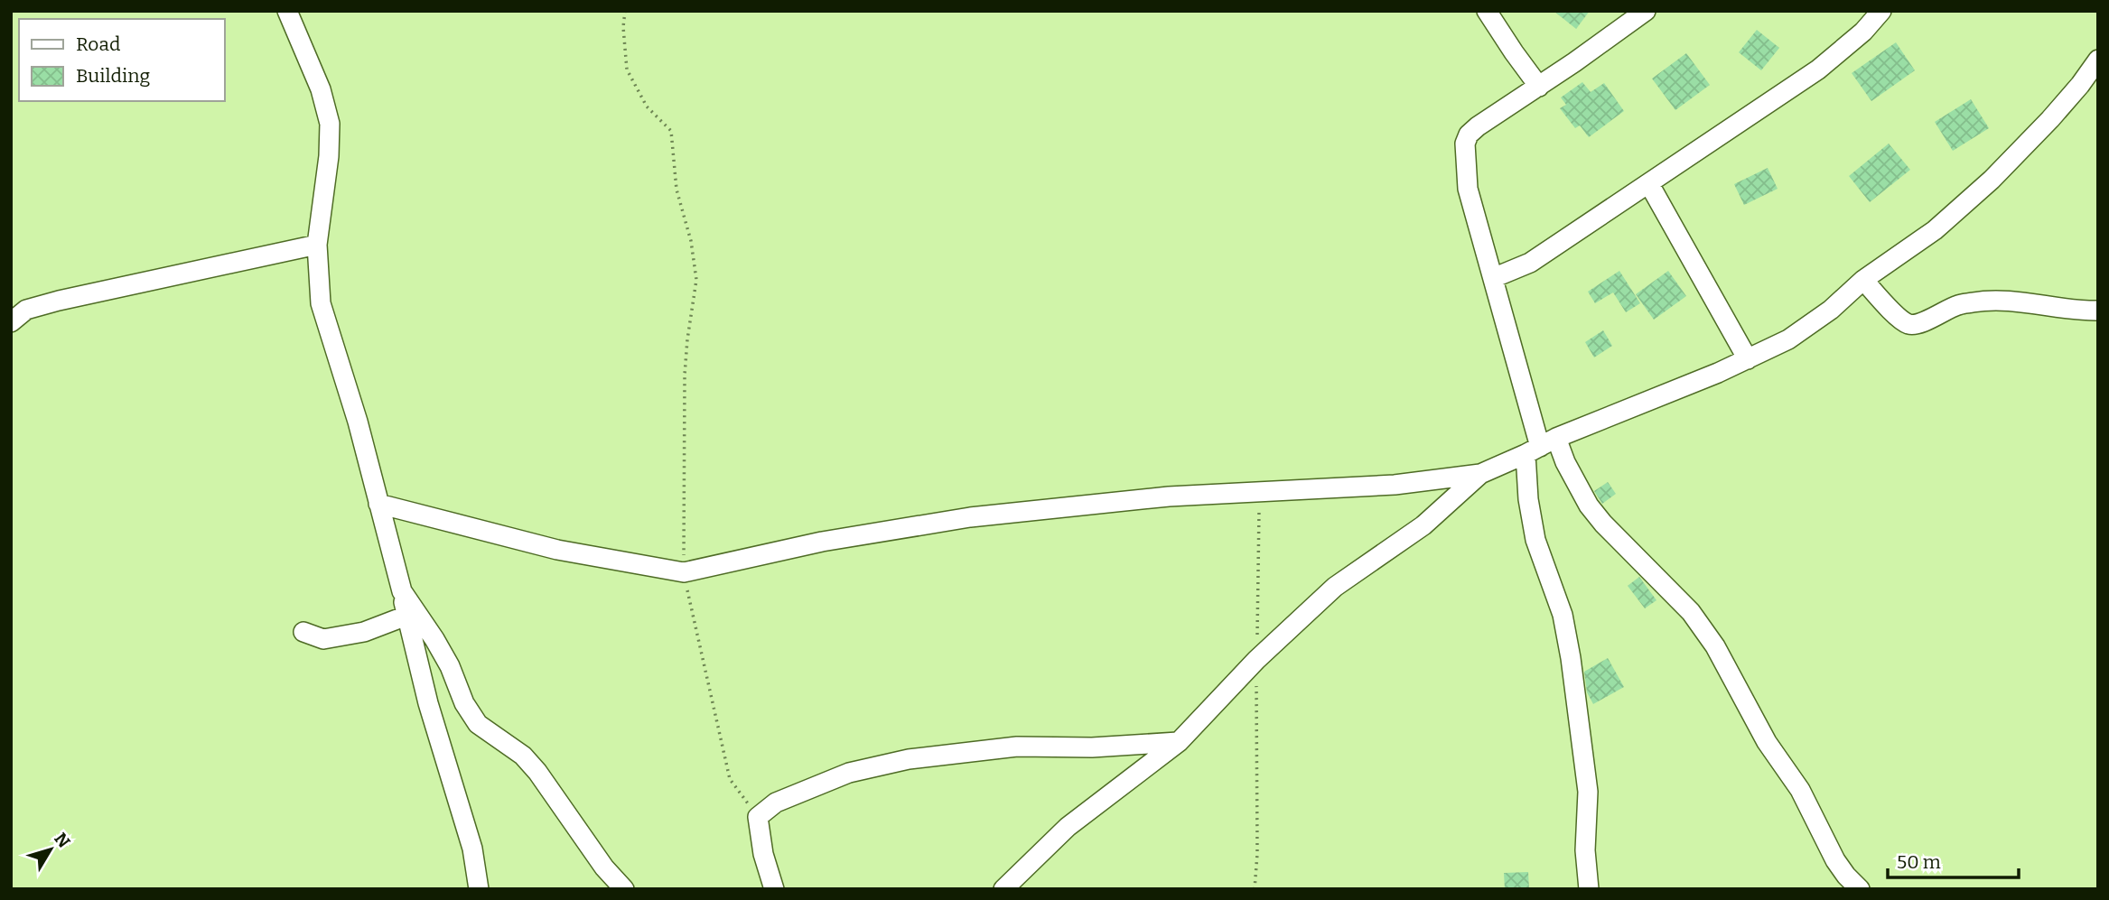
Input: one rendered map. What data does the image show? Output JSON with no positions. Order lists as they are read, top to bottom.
{
  "legend": ["Road", "Building"],
  "scale_bar": "50 m",
  "north": "top right"
}
